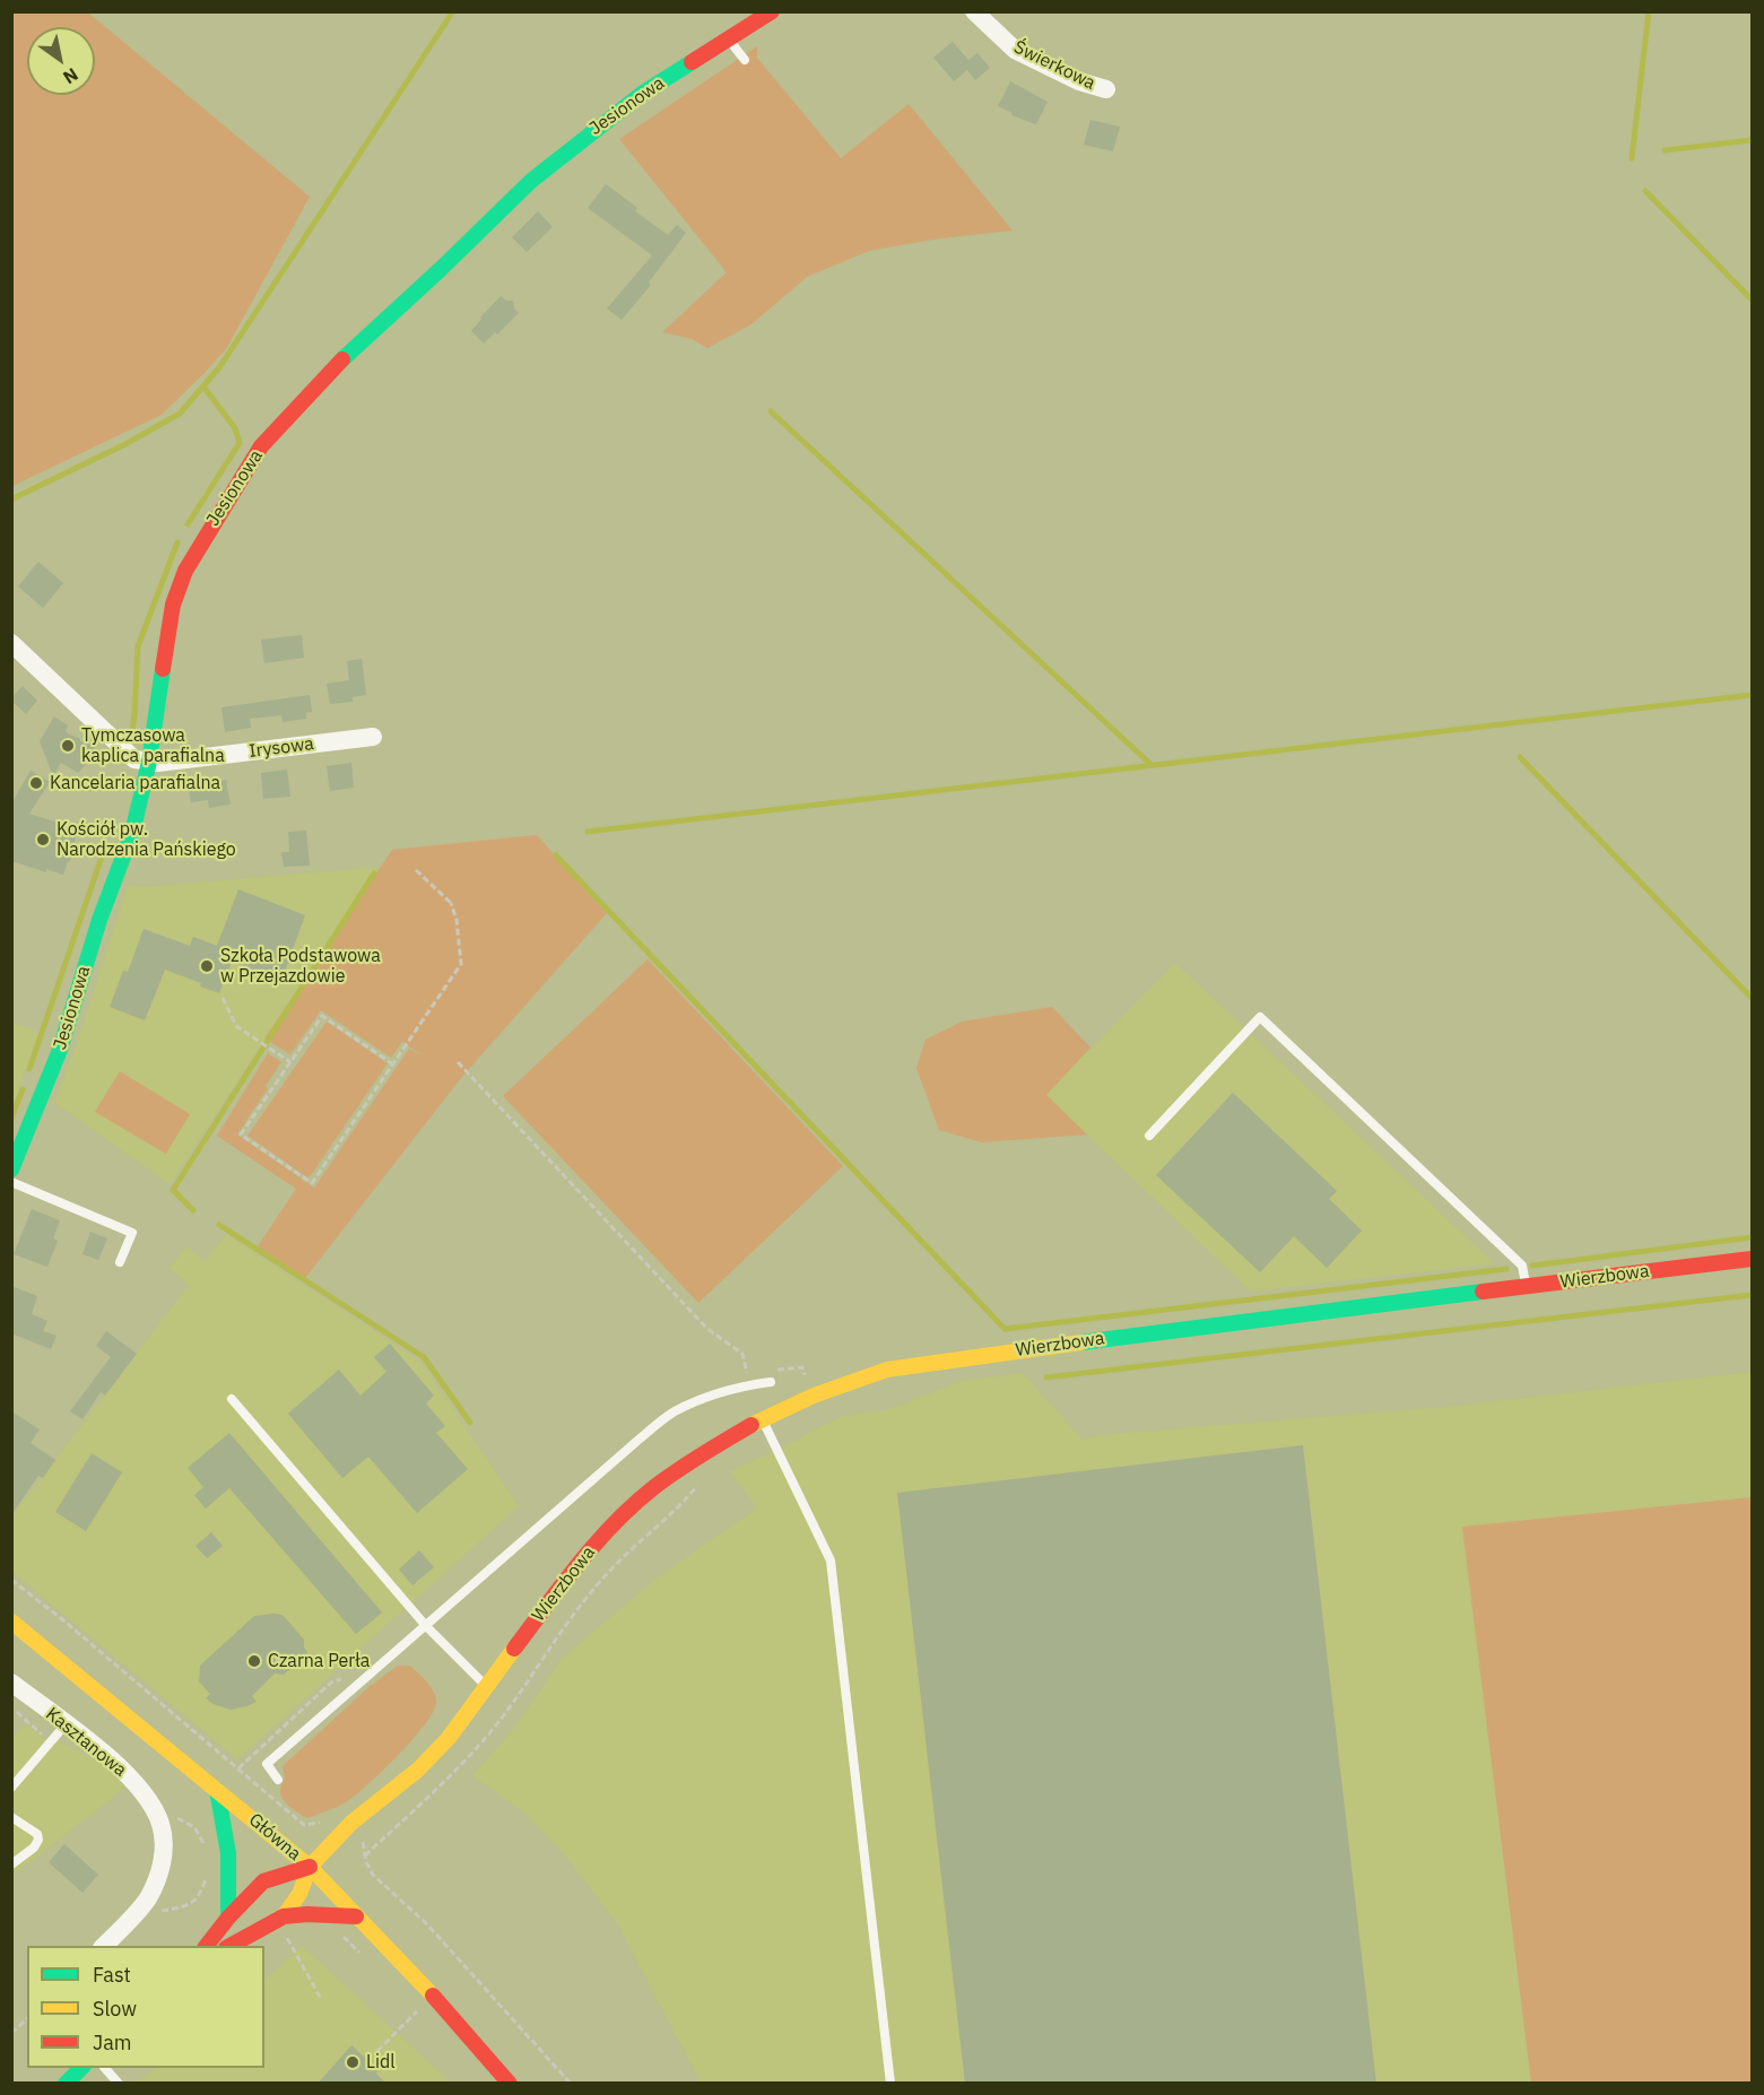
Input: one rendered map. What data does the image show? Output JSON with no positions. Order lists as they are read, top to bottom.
{
  "streets": {
    "street": [
      "Świerkowa",
      "Jesionowa",
      "Irysowa",
      "Wierzbowa",
      "Kasztanowa",
      "Główna"
    ]
  },
  "crossings": [
    ["Jesionowa", "Irysowa"],
    ["Wierzbowa", "Główna"]
  ],
  "places": [
    "Tymczasowa kaplica parafialna",
    "Kancelaria parafialna",
    "Kościół pw. Narodzenia Pańskiego",
    "Szkoła Podstawowa w Przejazdowie",
    "Czarna Perła",
    "Lidl"
  ],
  "legend": ["Fast", "Slow", "Jam"],
  "north": "bottom right"
}
